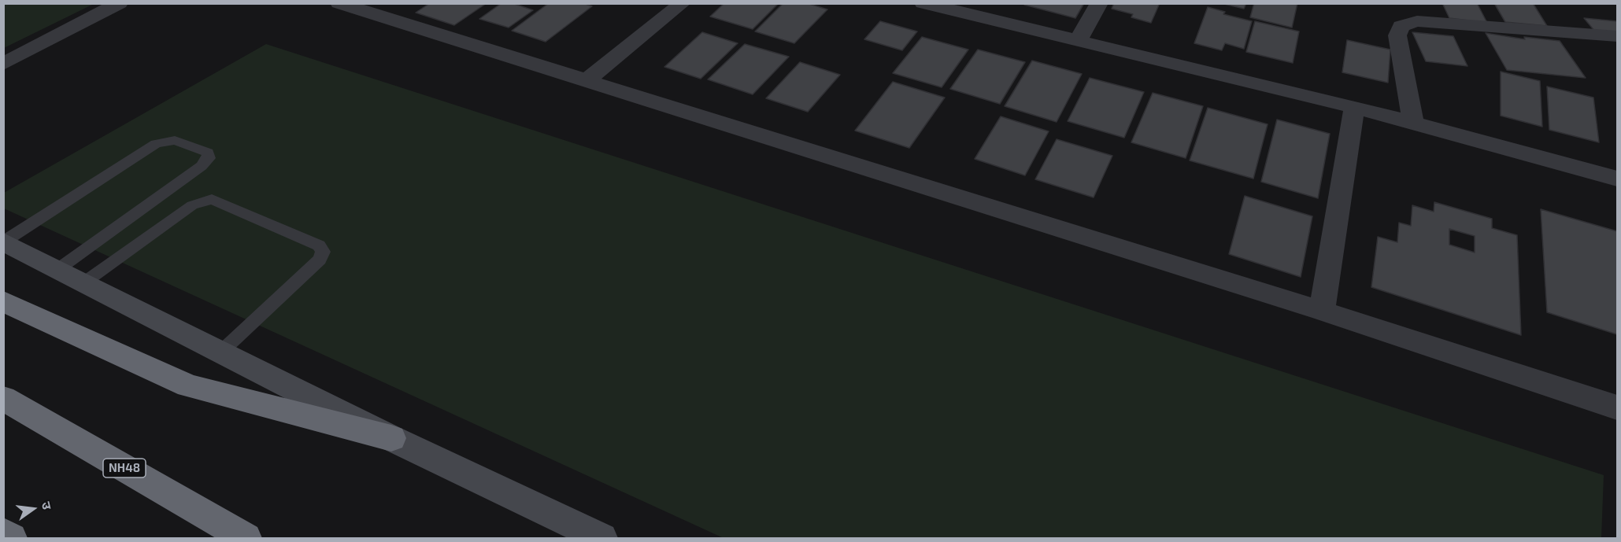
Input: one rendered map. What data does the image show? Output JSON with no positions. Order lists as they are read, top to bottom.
{
  "streets": {
    "highway": ["NH48"]
  },
  "north": "right"
}
